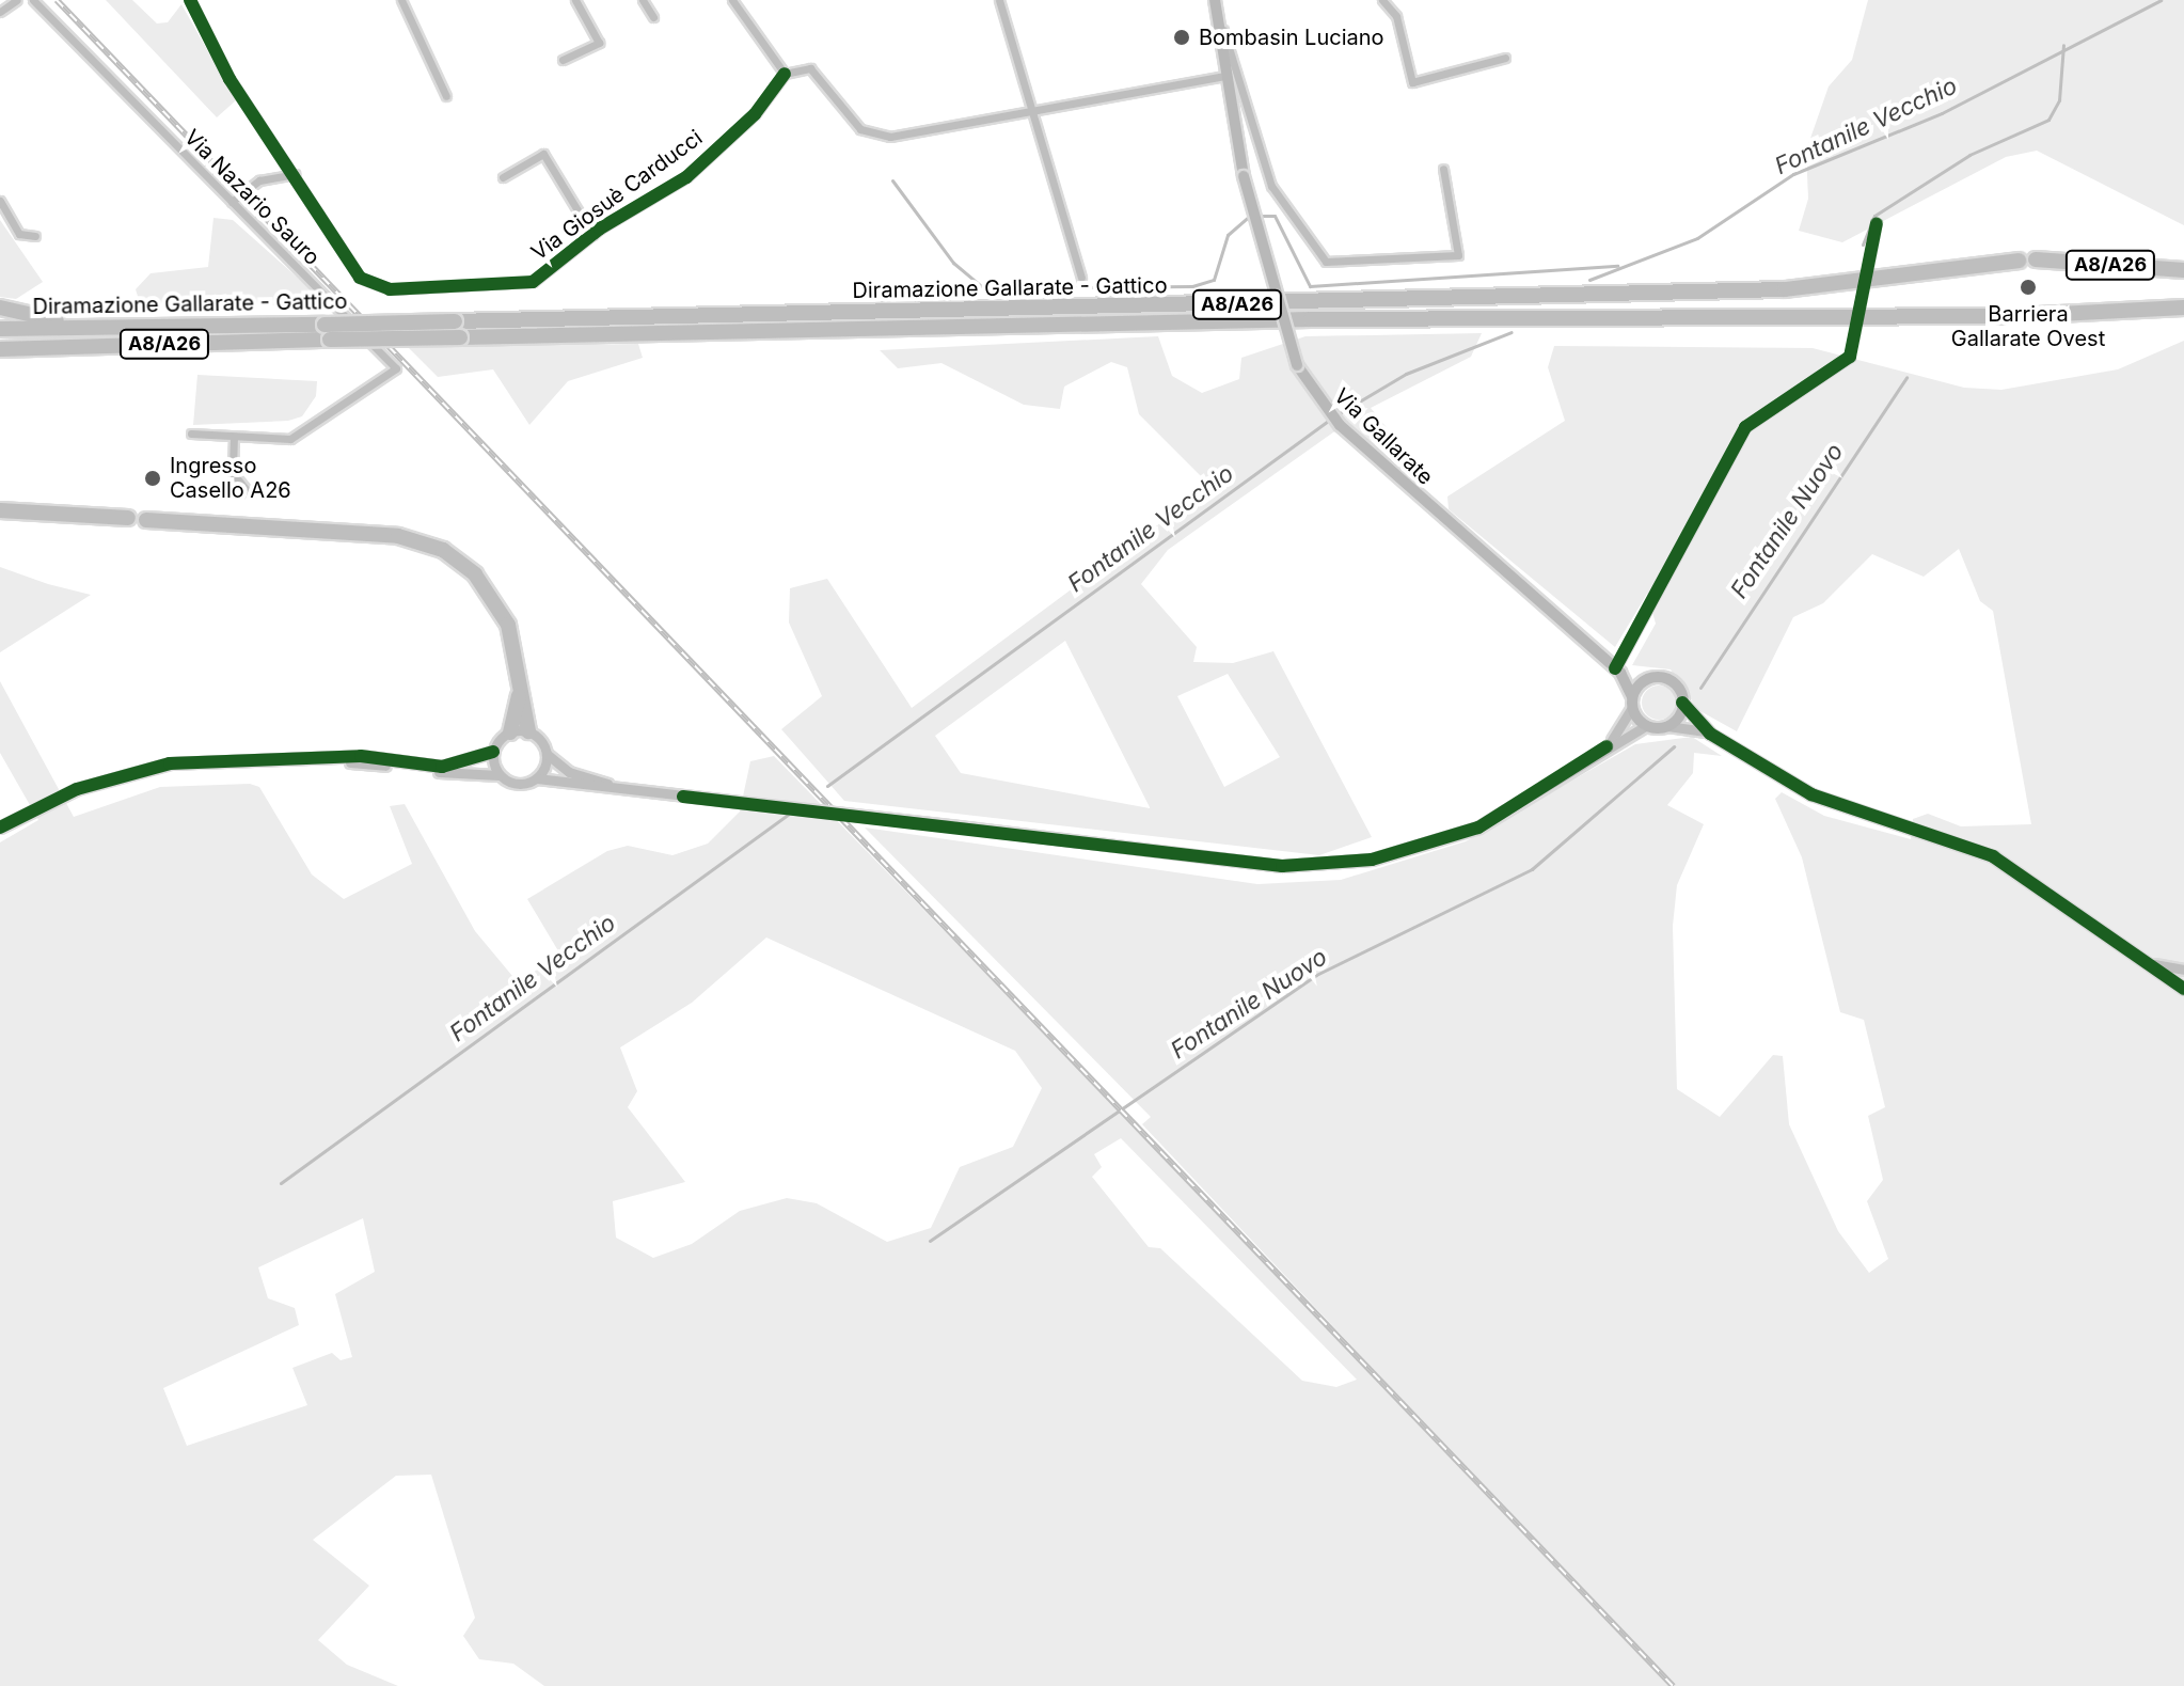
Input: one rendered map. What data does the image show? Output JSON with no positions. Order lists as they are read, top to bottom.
{
  "streets": {
    "highway": ["A8/A26", "Diramazione Gallarate - Gattico"],
    "main road": ["Via Gallarate"],
    "street": ["Via Giosuè Carducci", "Via Nazario Sauro"]
  },
  "water": ["Fontanile Vecchio", "Fontanile Nuovo"],
  "places": ["Bombasin Luciano", "Barriera Gallarate Ovest", "Ingresso Casello A26"]
}
